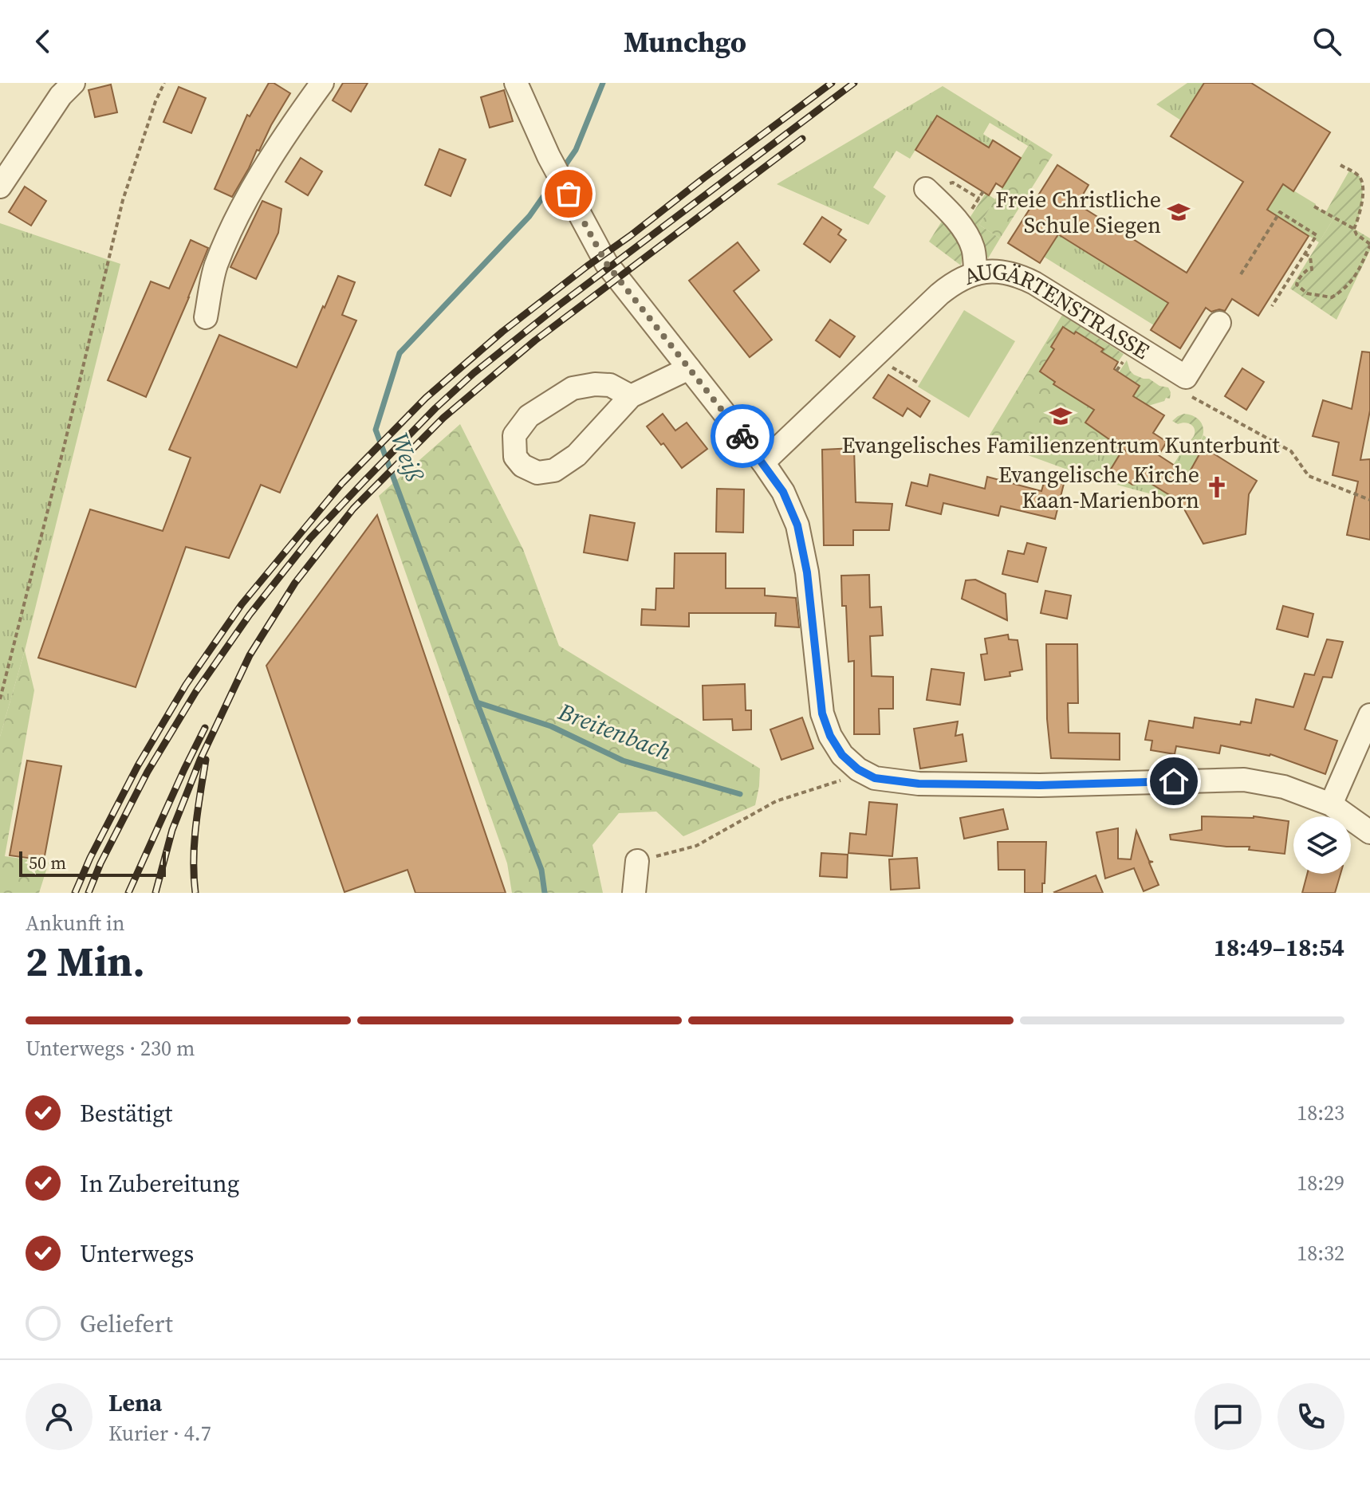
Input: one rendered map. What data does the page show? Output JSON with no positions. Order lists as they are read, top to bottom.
{
  "streets": {
    "street": ["AUGÄRTENSTRASSE"]
  },
  "water": ["Weiß", "Breitenbach"],
  "places": {
    "school or university": ["Freie Christliche Schule Siegen", "Evangelisches Familienzentrum Kunterbunt"],
    "church": ["Evangelische Kirche Kaan-Marienborn"]
  },
  "scale_bar": "50 m",
  "page": {
    "header": "Munchgo",
    "scale": "50 m",
    "heading": ["2 Min.", "Ankunft in", "18:49–18:54"],
    "panel": ["Lena", "Kurier · 4.7"],
    "bar": "Unterwegs · 230 m",
    "list": [
      ["Bestätigt", "18:23"],
      ["In Zubereitung", "18:29"],
      ["Unterwegs", "18:32"],
      "Geliefert"
    ]
  }
}
